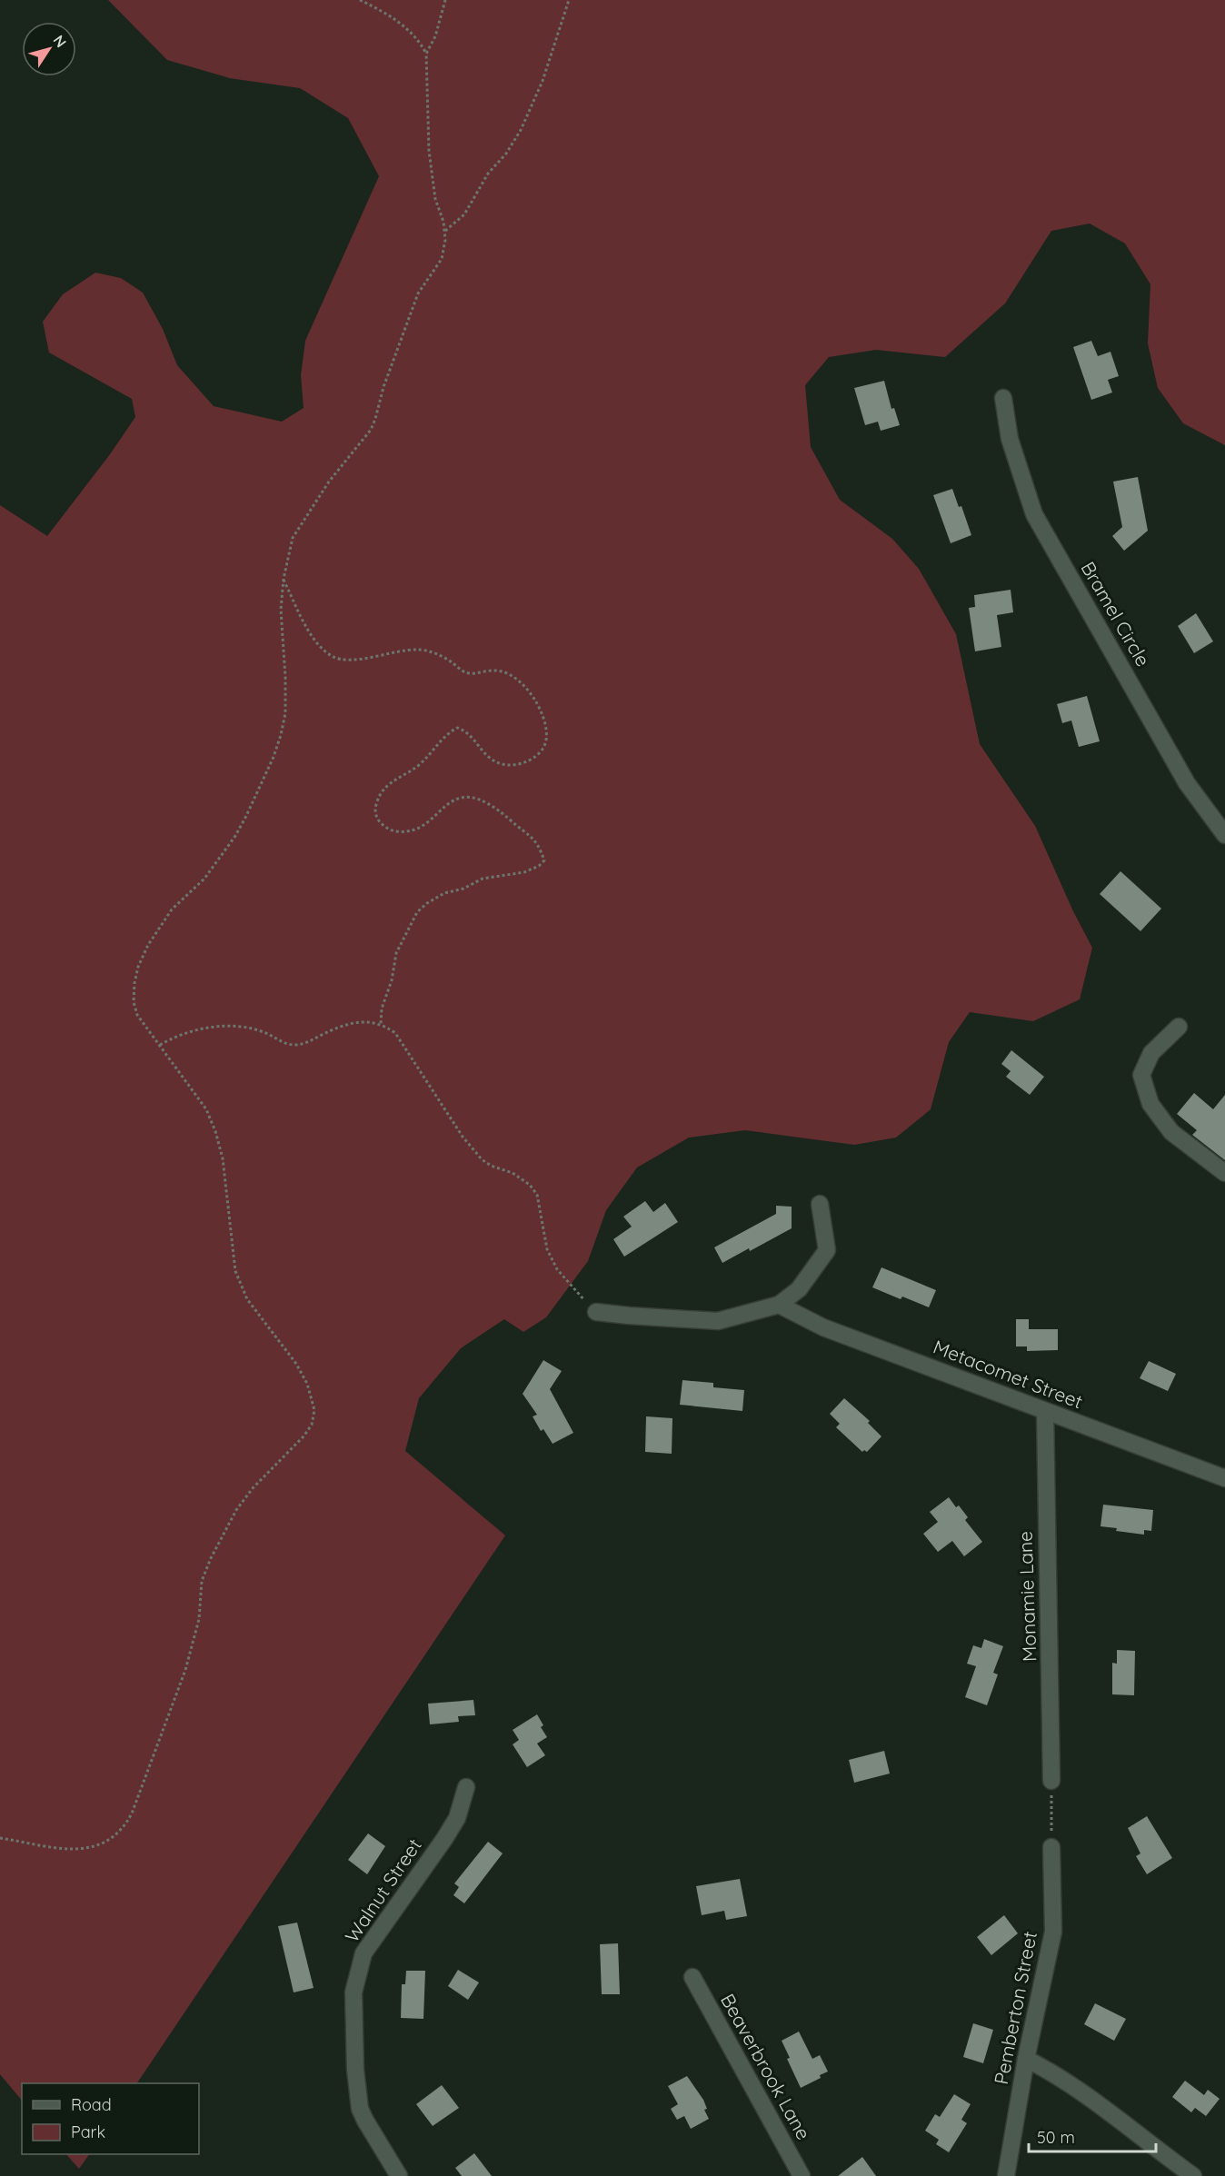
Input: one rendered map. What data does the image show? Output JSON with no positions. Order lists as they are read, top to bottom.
{
  "streets": {
    "street": [
      "Bramel Circle",
      "Metacomet Street",
      "Monamie Lane",
      "Walnut Street",
      "Pemberton Street",
      "Beaverbrook Lane"
    ]
  },
  "crossings": [
    ["Metacomet Street", "Monamie Lane"]
  ],
  "legend": ["Road", "Park"],
  "scale_bar": "50 m",
  "north": "top right"
}
